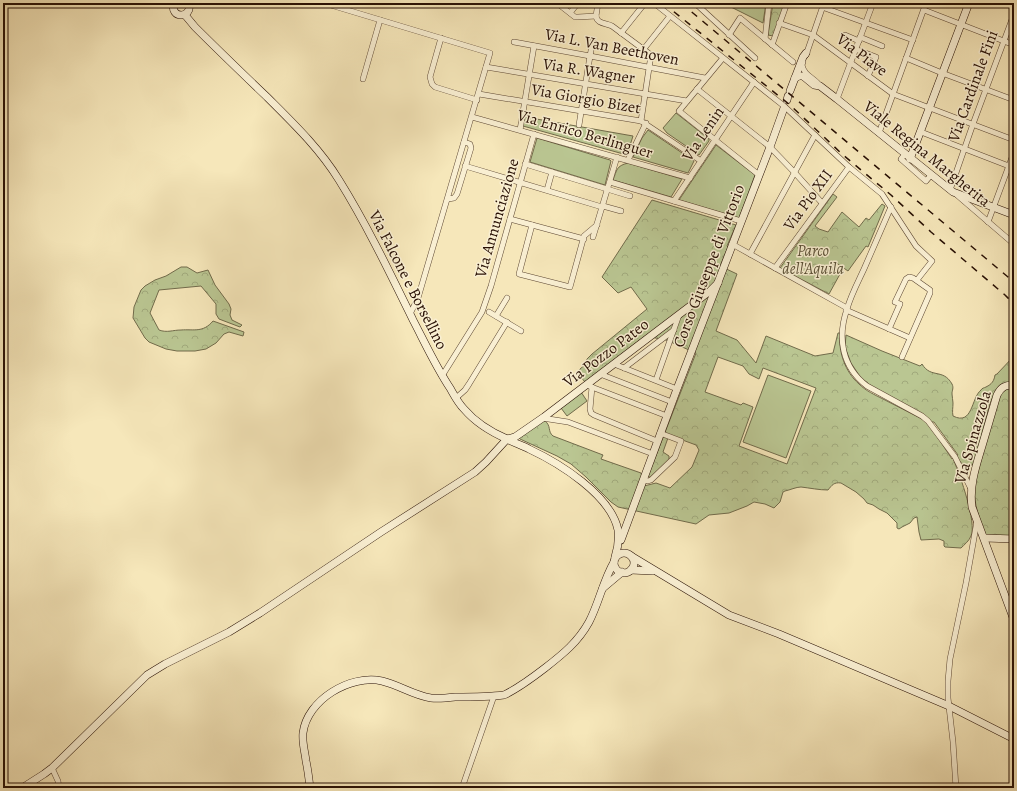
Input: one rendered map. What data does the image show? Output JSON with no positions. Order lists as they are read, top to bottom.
{
  "streets": {
    "street": [
      "Via L. Van Beethoven",
      "Via Piave",
      "Via R. Wagner",
      "Via Cardinale Fini",
      "Via Giorgio Bizet",
      "Via Enrico Berlinguer",
      "Via Lenin",
      "Viale Regina Margherita",
      "Via Pio XII",
      "Via Annunciazione",
      "Corso Giuseppe di Vittorio",
      "Via Falcone e Borsellino",
      "Via Pozzo Pateo",
      "Via Spinazzola"
    ]
  },
  "crossings": [
    ["Via Piave", "Via Cardinale Fini"],
    ["Via Cardinale Fini", "Viale Regina Margherita"],
    ["Via Giorgio Bizet", "Via Lenin"],
    ["Via Enrico Berlinguer", "Via Lenin"],
    ["Via Enrico Berlinguer", "Via Annunciazione"],
    ["Viale Regina Margherita", "Corso Giuseppe di Vittorio"],
    ["Via Annunciazione", "Via Falcone e Borsellino"],
    ["Corso Giuseppe di Vittorio", "Via Falcone e Borsellino"],
    ["Corso Giuseppe di Vittorio", "Via Pozzo Pateo"],
    ["Via Falcone e Borsellino", "Via Pozzo Pateo"]
  ],
  "parks": ["Parco dell'Aquila"]
}
